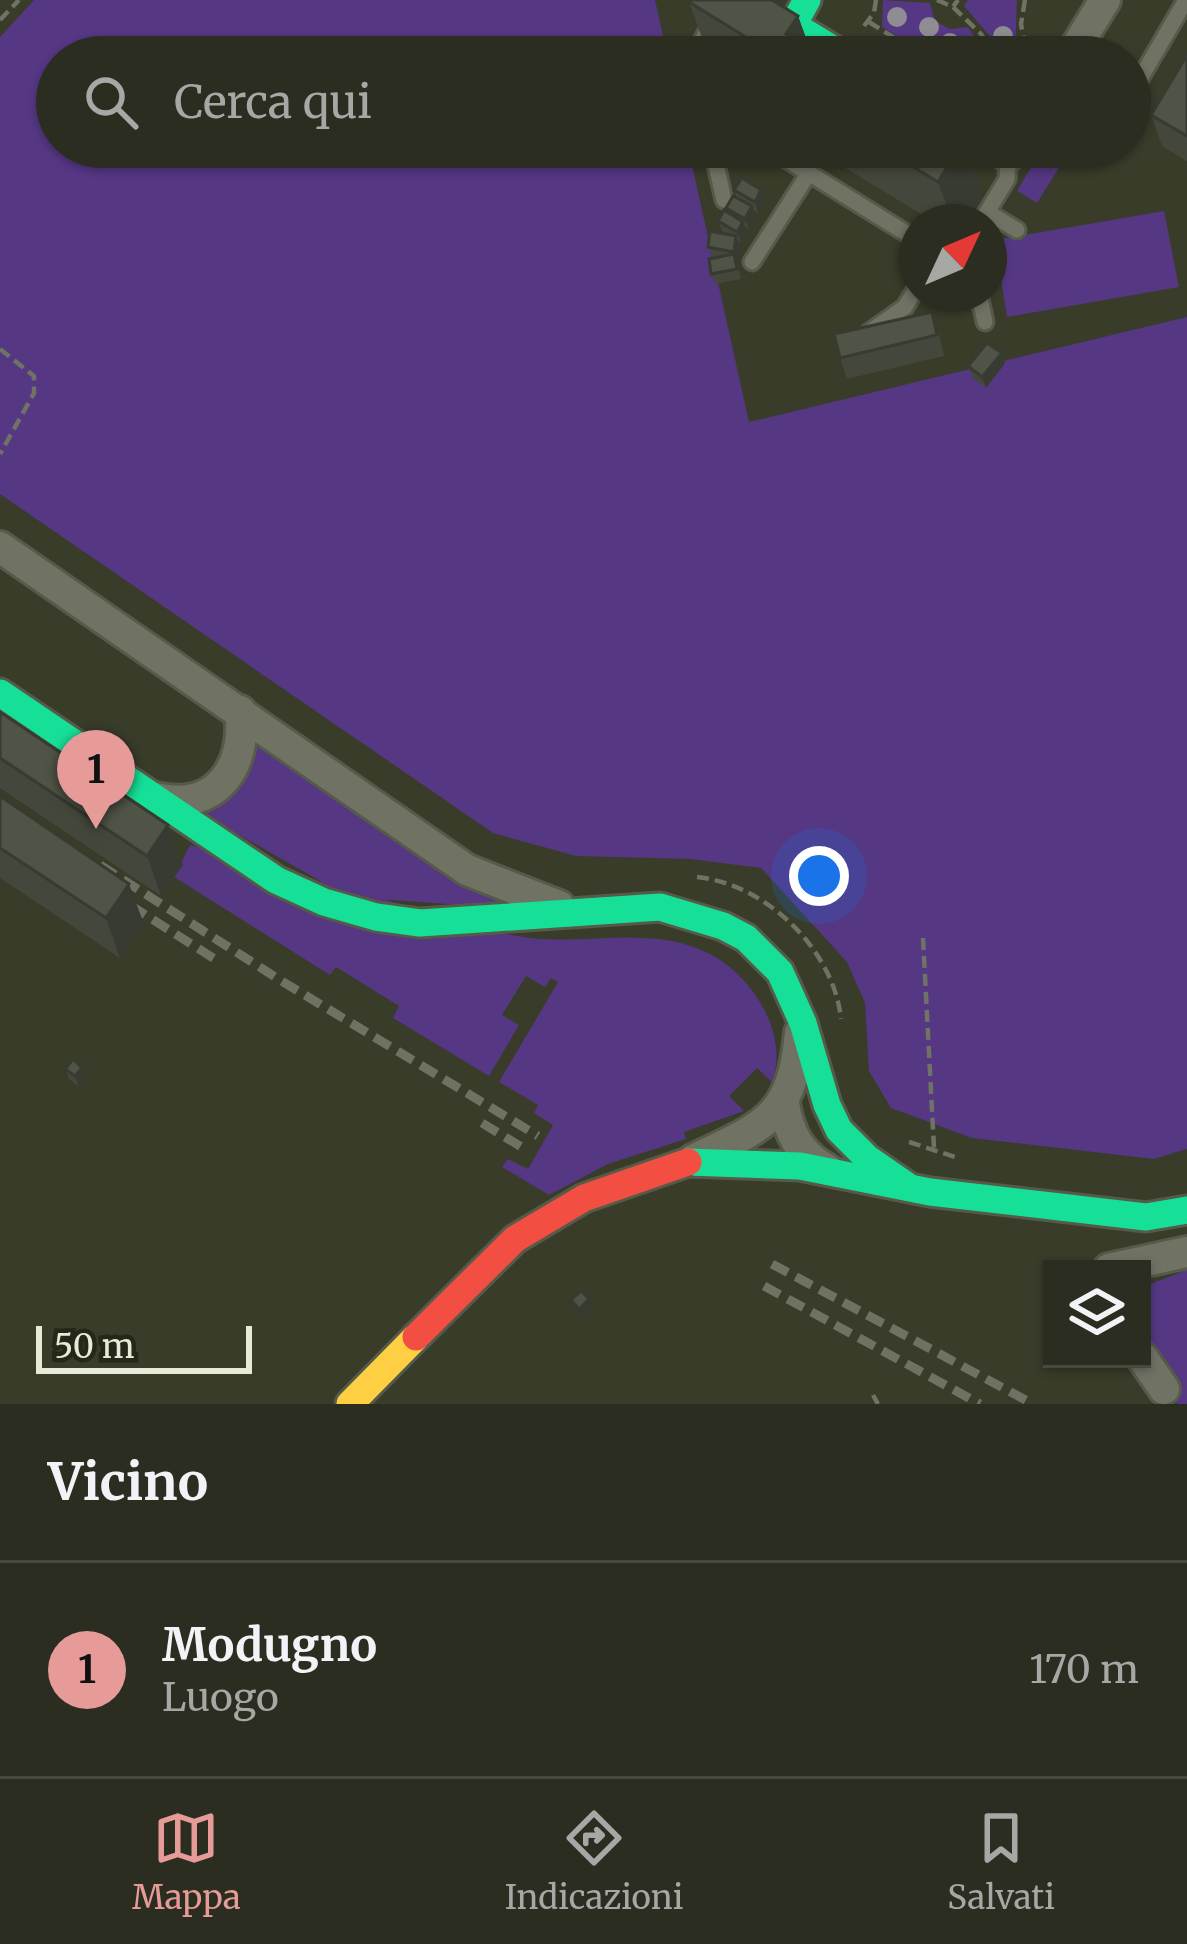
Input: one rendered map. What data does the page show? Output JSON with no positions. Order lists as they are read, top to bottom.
{
  "scale_bar": "50 m",
  "north": "top right",
  "page": {
    "search": "Cerca qui",
    "pins": "1",
    "scale": "50 m",
    "heading": "Vicino",
    "list": [
      {
        "mark": "1",
        "name": "Modugno",
        "note": "Luogo",
        "value": "170 m"
      }
    ],
    "nav": ["Mappa", "Indicazioni", "Salvati"]
  }
}
